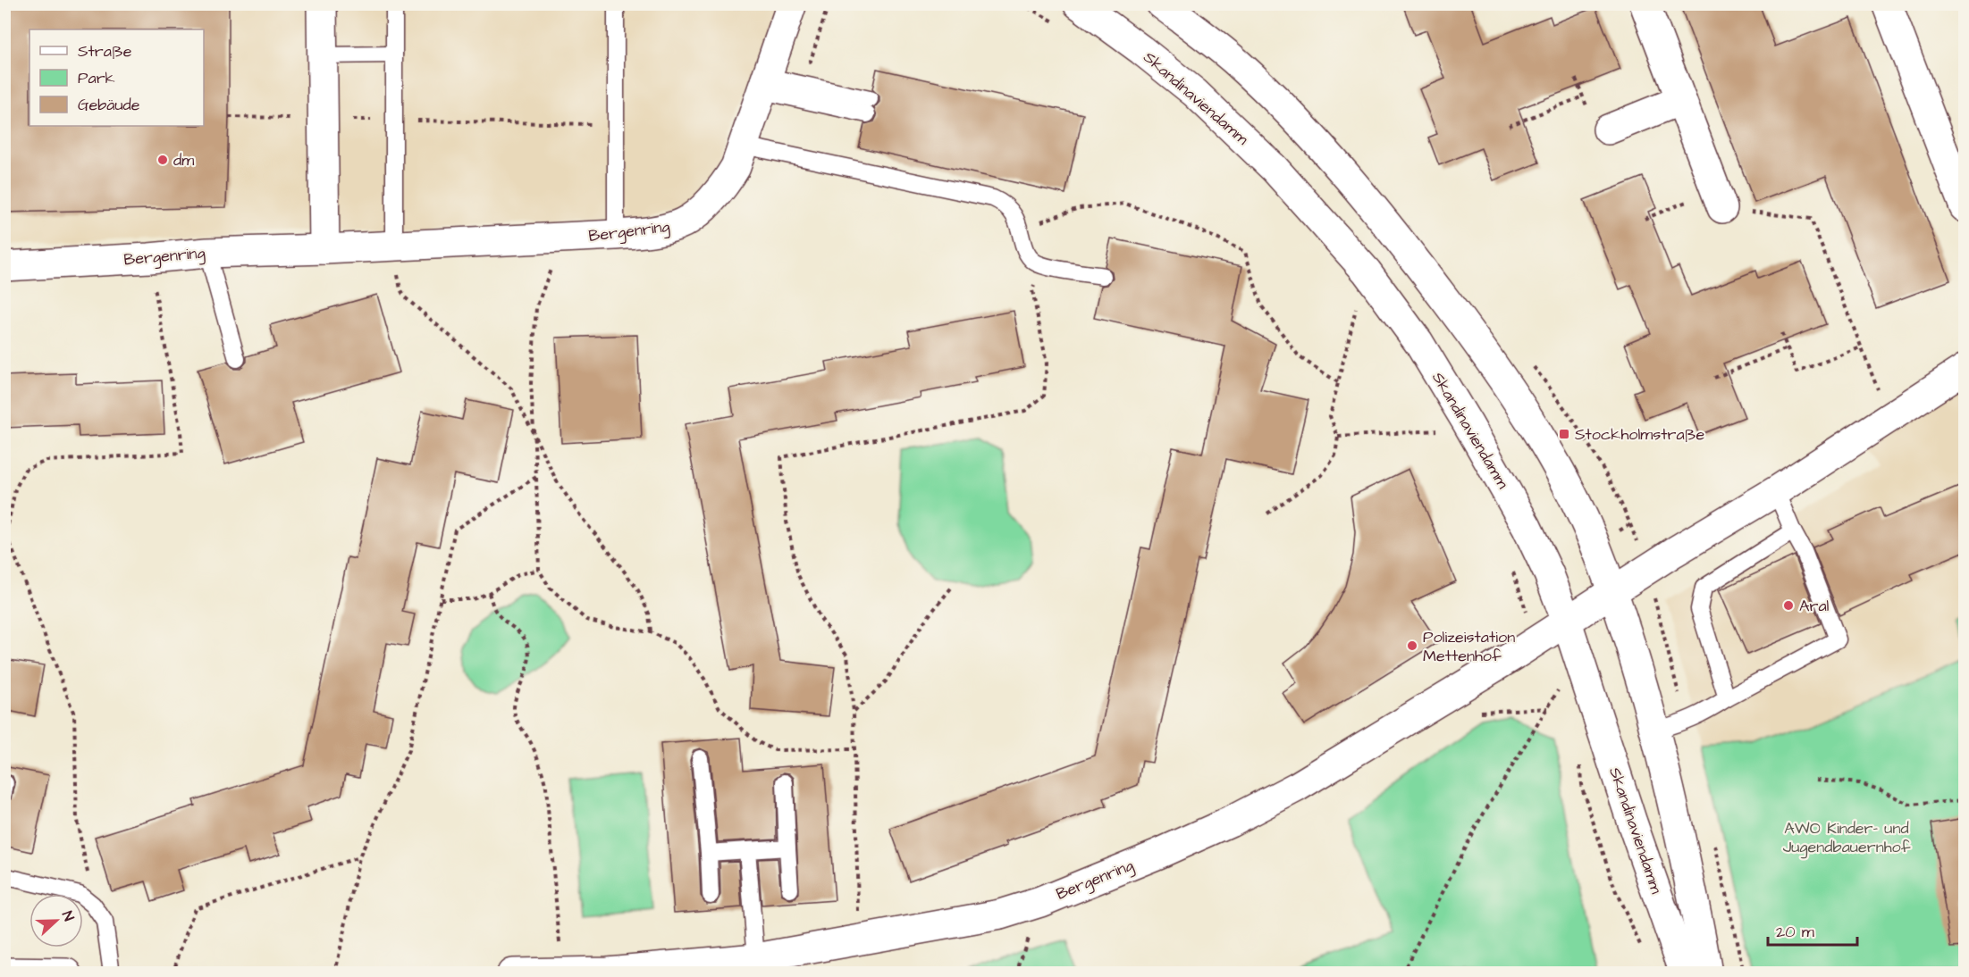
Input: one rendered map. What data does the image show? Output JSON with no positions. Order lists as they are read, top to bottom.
{
  "streets": {
    "street": ["Skandinaviendamm", "Bergenring"]
  },
  "crossings": [
    ["Skandinaviendamm", "Bergenring"]
  ],
  "parks": ["AWO Kinder- und Jugendbauernhof"],
  "places": {
    "other": ["dm", "Aral", "Polizeistation Mettenhof"],
    "transit": ["Stockholmstraße"]
  },
  "legend": ["Straße", "Park", "Gebäude"],
  "scale_bar": "20 m",
  "north": "right"
}
